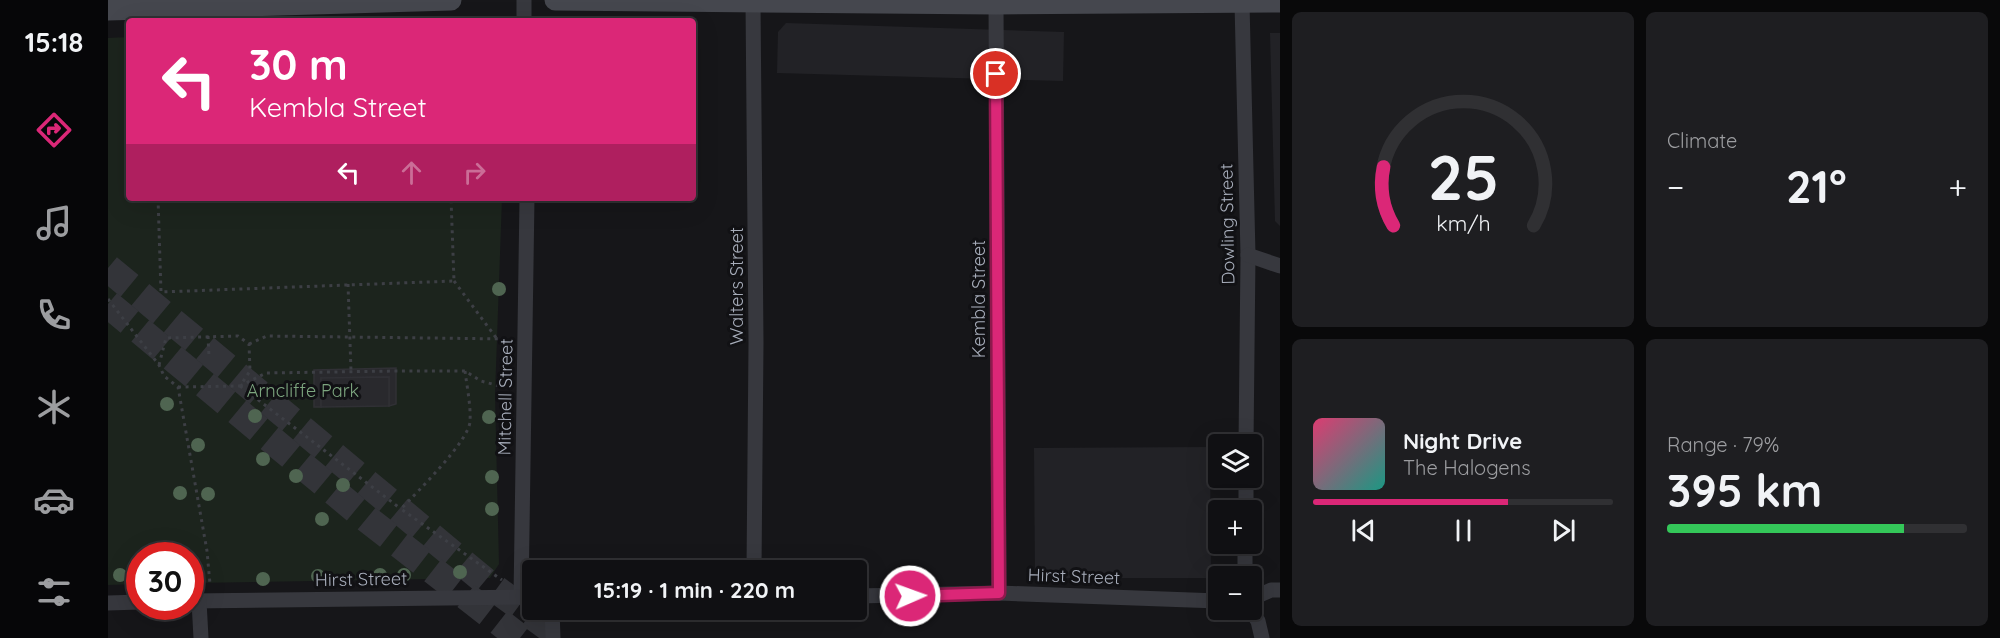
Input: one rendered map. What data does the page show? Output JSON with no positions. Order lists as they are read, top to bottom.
{
  "streets": {
    "street": [
      "Dowling Street",
      "Walters Street",
      "Kembla Street",
      "Mitchell Street",
      "Hirst Street"
    ]
  },
  "crossings": [
    ["Kembla Street", "Hirst Street"]
  ],
  "parks": ["Arncliffe Park"],
  "page": {
    "tabs": "15:18",
    "tile": [
      "Climate",
      ["Range · 79%", "395 km"]
    ],
    "turn": ["30 m", "Kembla Street"],
    "heat": ["−", "21°", "+"],
    "song": ["Night Drive", "The Halogens"],
    "map_buttons": ["+", "−"],
    "limit": "30",
    "trip": "15:19 · 1 min · 220 m",
    "gauge": ["25", "km/h"]
  }
}
